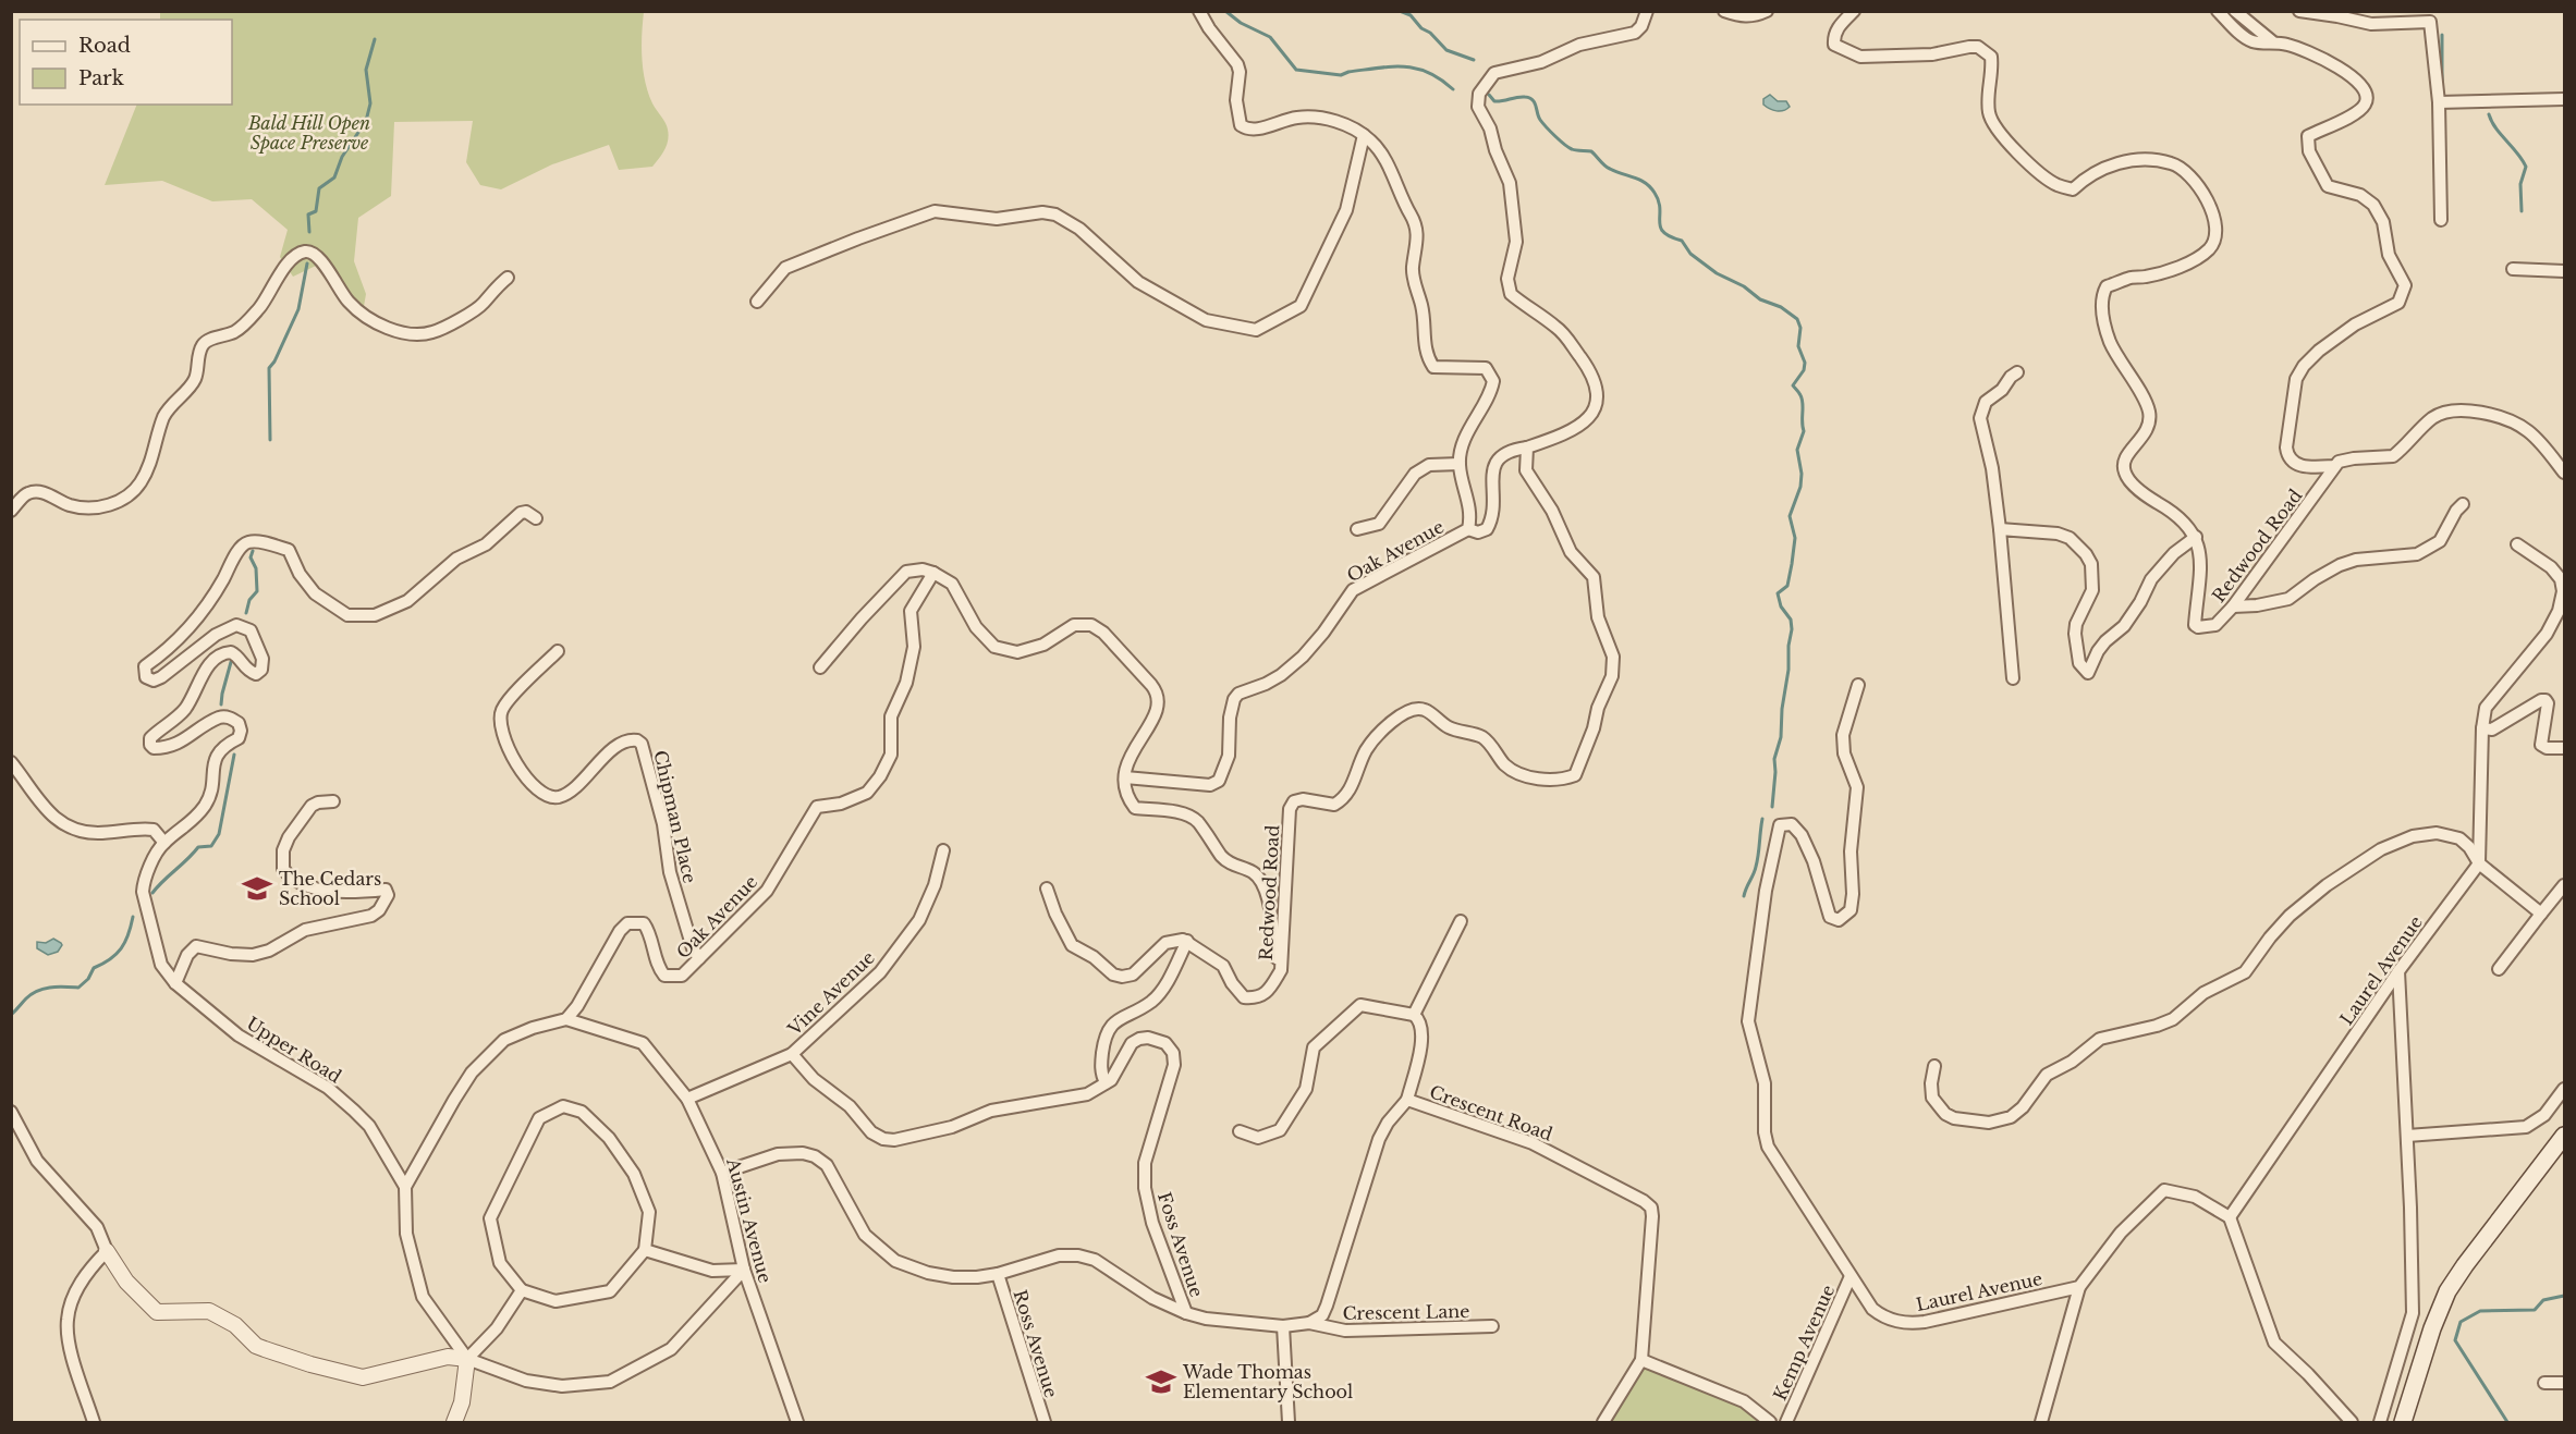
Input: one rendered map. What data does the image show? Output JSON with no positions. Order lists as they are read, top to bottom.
{
  "streets": {
    "street": [
      "Redwood Road",
      "Oak Avenue",
      "Chipman Place",
      "Laurel Avenue",
      "Vine Avenue",
      "Upper Road",
      "Crescent Road",
      "Austin Avenue",
      "Foss Avenue",
      "Crescent Lane",
      "Kemp Avenue",
      "Ross Avenue"
    ]
  },
  "crossings": [
    ["Oak Avenue", "Chipman Place"],
    ["Oak Avenue", "Austin Avenue"],
    ["Laurel Avenue", "Kemp Avenue"],
    ["Vine Avenue", "Austin Avenue"],
    ["Crescent Road", "Crescent Lane"],
    ["Austin Avenue", "Crescent Lane"],
    ["Foss Avenue", "Crescent Lane"],
    ["Crescent Lane", "Ross Avenue"]
  ],
  "parks": ["Bald Hill Open Space Preserve"],
  "places": {
    "school or university": ["The Cedars School", "Wade Thomas Elementary School"]
  },
  "legend": ["Road", "Park"]
}
